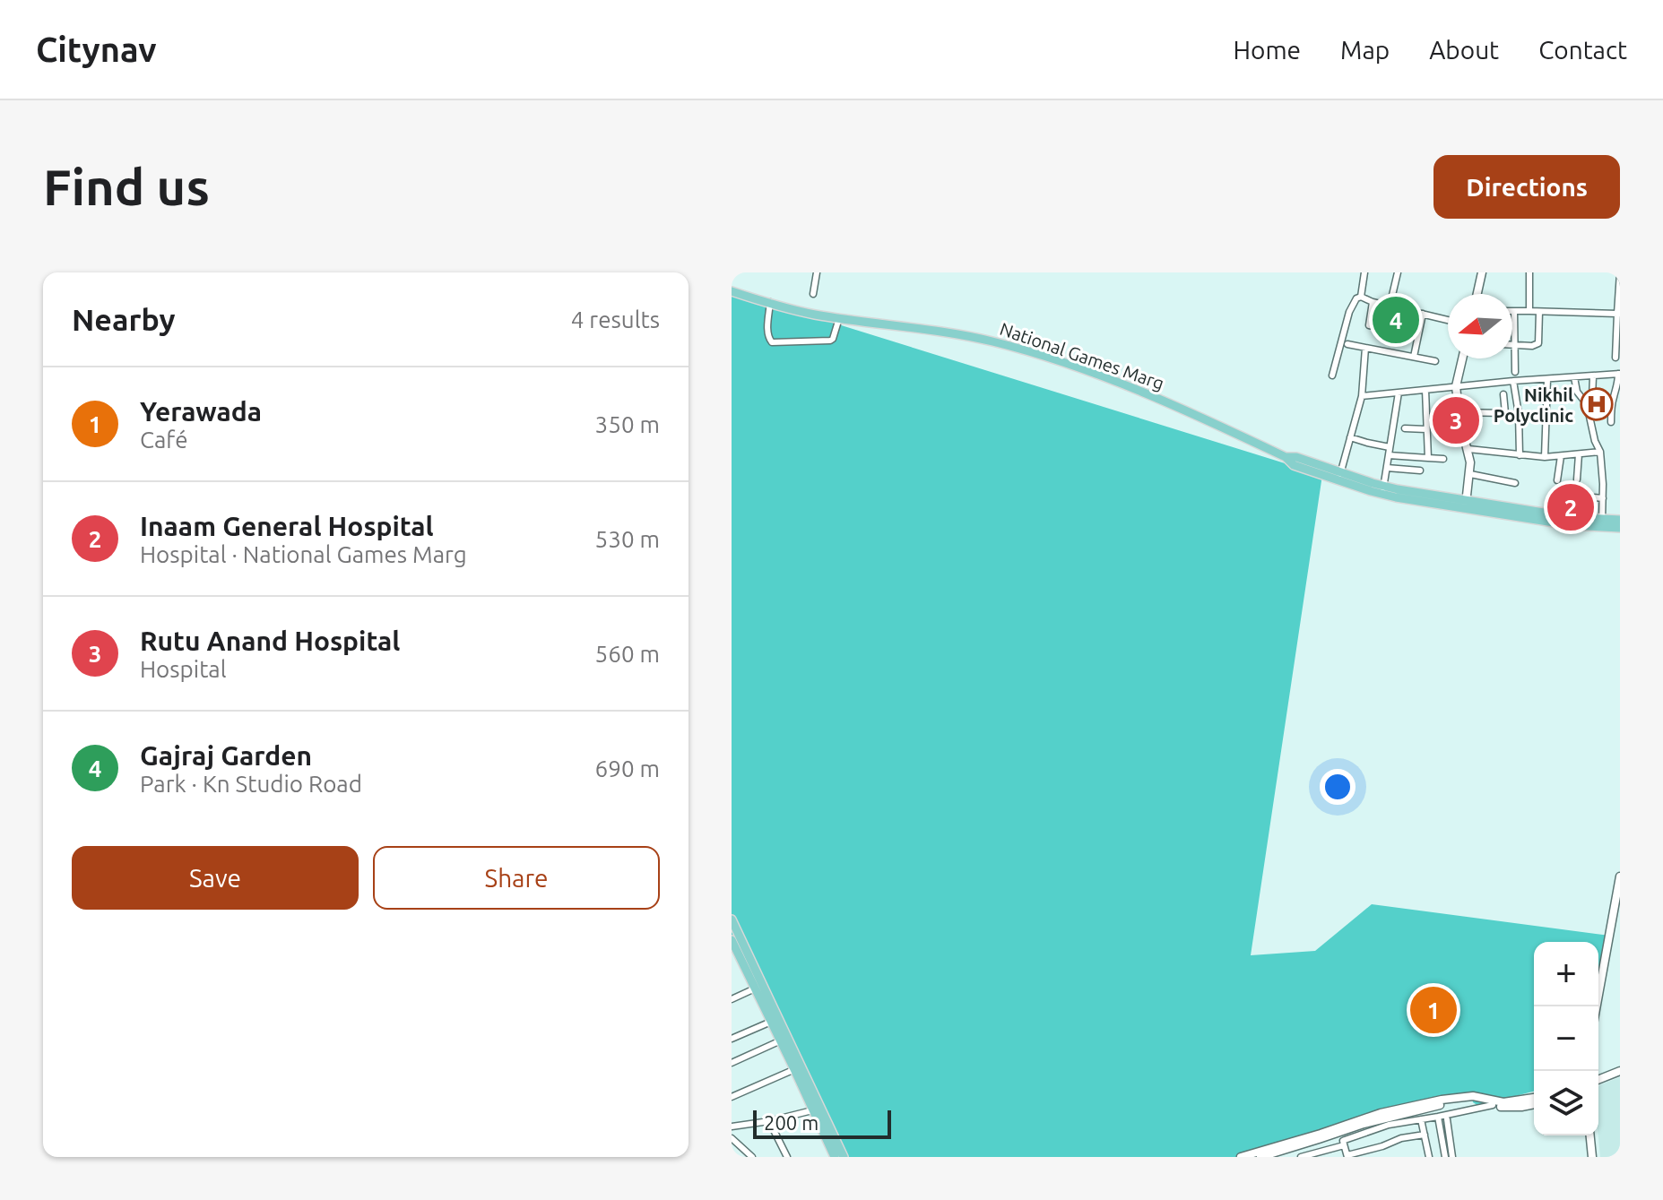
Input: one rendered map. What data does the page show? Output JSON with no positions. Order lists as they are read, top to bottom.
{
  "streets": {
    "main road": ["National Games Marg"]
  },
  "places": {
    "hospital": ["Nikhil Polyclinic"]
  },
  "scale_bar": "200 m",
  "north": "left",
  "page": {
    "header": "Citynav",
    "nav": [
      "Home",
      "Map",
      "About",
      "Contact"
    ],
    "buttons": [
      "Directions",
      ["Save", "Share"]
    ],
    "title": "Find us",
    "heading": ["Nearby", "4 results"],
    "pins": [
      "4",
      "3",
      "2",
      "1"
    ],
    "list": [
      {
        "mark": "1",
        "name": "Yerawada",
        "note": "Café",
        "value": "350 m"
      },
      {
        "mark": "2",
        "name": "Inaam General Hospital",
        "note": "Hospital · National Games Marg",
        "value": "530 m"
      },
      {
        "mark": "3",
        "name": "Rutu Anand Hospital",
        "note": "Hospital",
        "value": "560 m"
      },
      {
        "mark": "4",
        "name": "Gajraj Garden",
        "note": "Park · Kn Studio Road",
        "value": "690 m"
      }
    ],
    "map_buttons": ["+", "−"],
    "scale": "200 m"
  }
}
